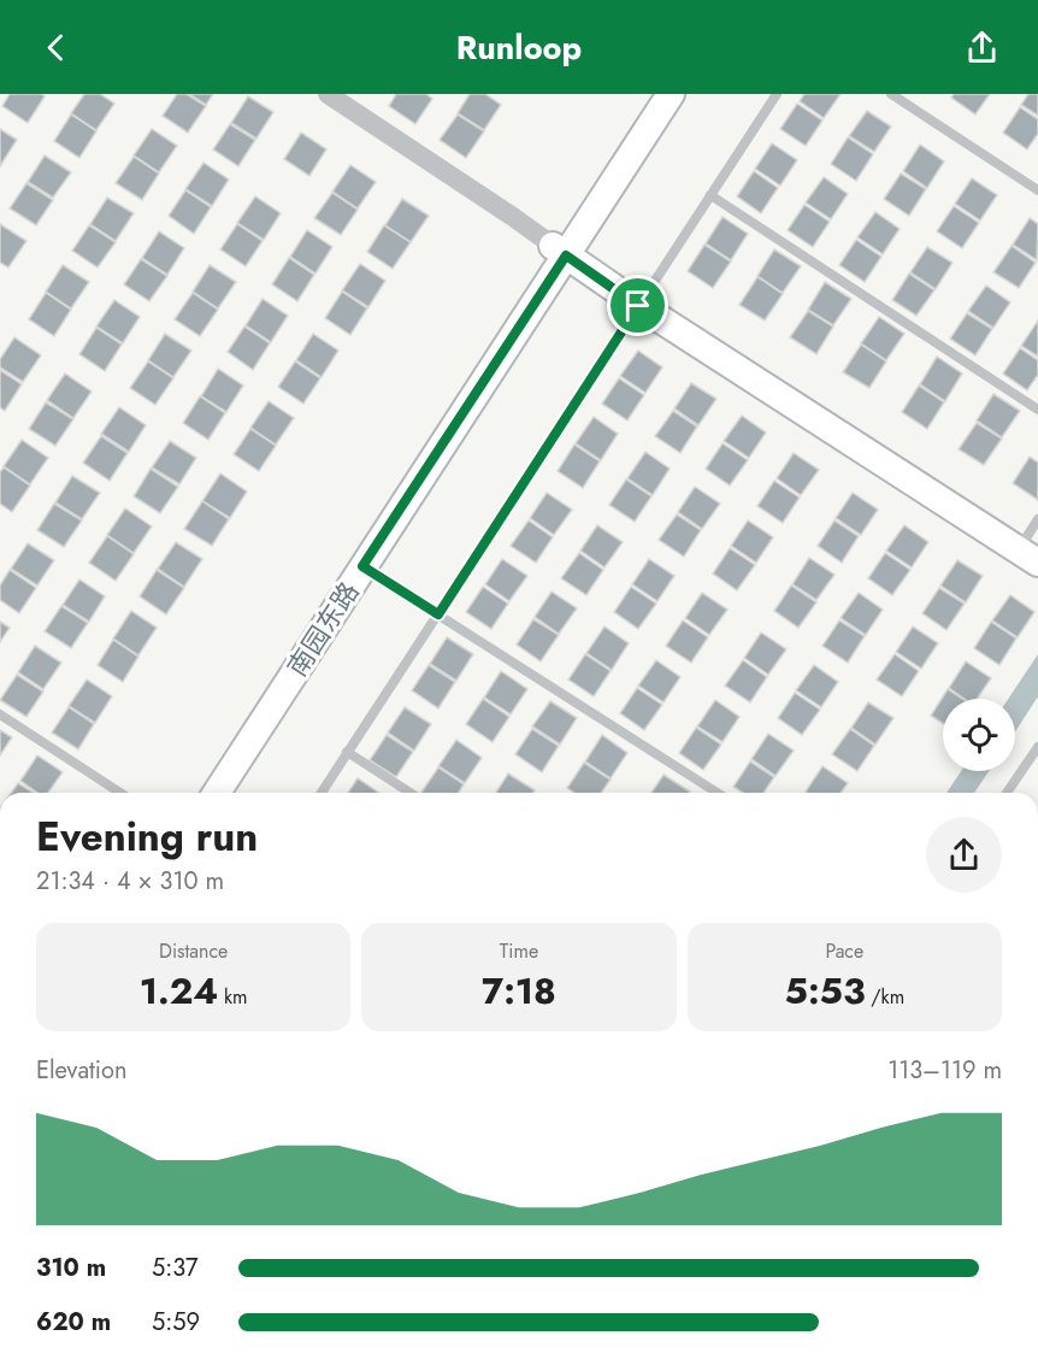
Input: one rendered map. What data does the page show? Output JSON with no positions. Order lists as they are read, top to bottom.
{
  "streets": {
    "main road": ["南园东路"]
  },
  "page": {
    "header": "Runloop",
    "heading": ["Evening run", "21:34 · 4 × 310 m"],
    "stats": [
      ["Distance", "1.24 km"],
      ["Time", "7:18"],
      ["Pace", "5:53 /km"]
    ],
    "chart": ["Elevation", "113–119 m"],
    "list": [
      {
        "name": "310 m",
        "note": "5:37"
      },
      {
        "name": "620 m",
        "note": "5:59"
      }
    ]
  }
}
